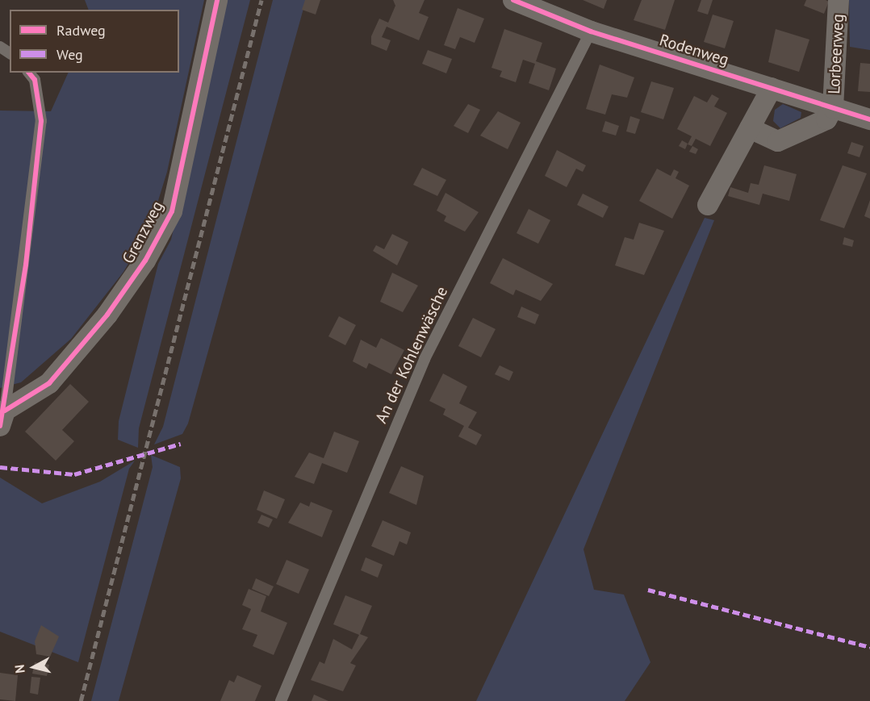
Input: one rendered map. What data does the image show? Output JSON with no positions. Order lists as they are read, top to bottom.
{
  "streets": {
    "street": ["Rodenweg", "Lorbeerweg", "Grenzweg"],
    "lane": ["An der Kohlenwäsche"]
  },
  "crossings": [
    ["Rodenweg", "Lorbeerweg"],
    ["Rodenweg", "An der Kohlenwäsche"]
  ],
  "legend": ["Radweg", "Weg"],
  "north": "left"
}
